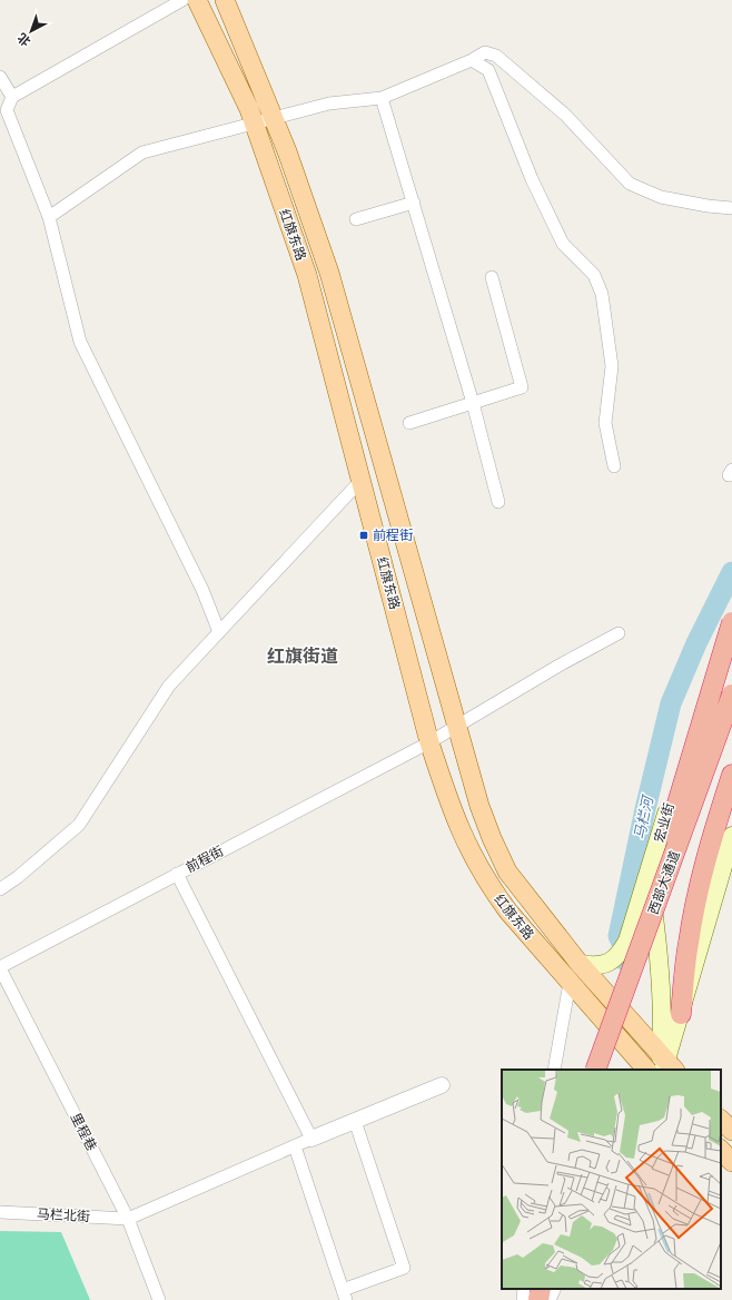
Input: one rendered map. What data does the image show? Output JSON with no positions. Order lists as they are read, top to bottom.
{
  "streets": {
    "highway": ["西部大通道"],
    "main road": ["红旗东路", "宏业街"],
    "street": ["前程街", "里程巷", "马栏北街"]
  },
  "crossings": [
    ["红旗东路", "宏业街"],
    ["红旗东路", "前程街"],
    ["前程街", "里程巷"],
    ["里程巷", "马栏北街"]
  ],
  "districts": ["红旗街道"],
  "water": ["马栏河"],
  "places": {
    "transit": ["前程街"]
  },
  "north": "bottom left"
}
